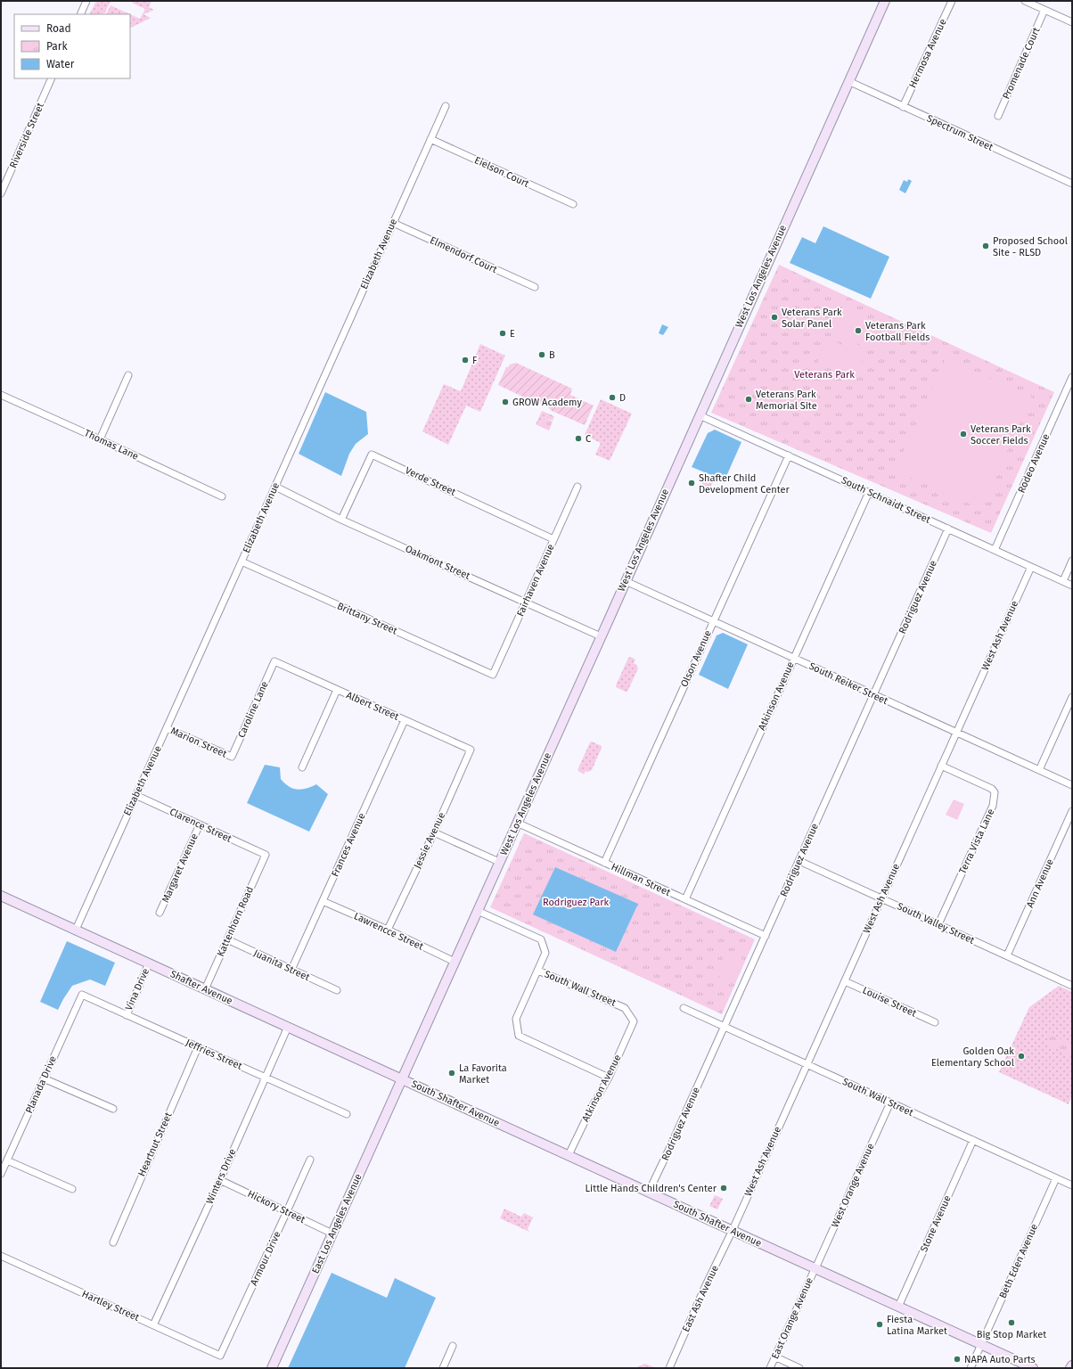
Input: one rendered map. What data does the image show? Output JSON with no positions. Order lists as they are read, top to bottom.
{
  "streets": {
    "street": [
      "Hermosa Avenue",
      "Promenade Court",
      "Spectrum Street",
      "Riverside Street",
      "Eielson Court",
      "Elizabeth Avenue",
      "Elmendorf Court",
      "West Los Angeles Avenue",
      "Thomas Lane",
      "Rodeo Avenue",
      "Verde Street",
      "South Schnaidt Street",
      "Oakmont Street",
      "Fairhaven Avenue",
      "Rodriguez Avenue",
      "Brittany Street",
      "West Ash Avenue",
      "Olson Avenue",
      "South Reiker Street",
      "Atkinson Avenue",
      "Albert Street",
      "Caroline Lane",
      "Marion Street",
      "Clarence Street",
      "Jessie Avenue",
      "Terra Vista Lane",
      "Frances Avenue",
      "Margaret Avenue",
      "Hillman Street",
      "Ann Avenue",
      "Kattenhorn Road",
      "South Valley Street",
      "Lawrencce Street",
      "Juanita Street",
      "Shafter Avenue",
      "South Wall Street",
      "Vina Drive",
      "Louise Street",
      "Jeffries Street",
      "Planada Drive",
      "South Shafter Avenue",
      "Heartnut Street",
      "Winters Drive",
      "West Orange Avenue",
      "Hickory Street",
      "East Los Angeles Avenue",
      "Stone Avenue",
      "Armour Drive",
      "Beth Eden Avenue",
      "East Ash Avenue",
      "Hartley Street",
      "East Orange Avenue"
    ]
  },
  "crossings": [
    ["Hermosa Avenue", "Spectrum Street"],
    ["Spectrum Street", "West Los Angeles Avenue"],
    ["Eielson Court", "Elizabeth Avenue"],
    ["Elizabeth Avenue", "Elmendorf Court"],
    ["Elizabeth Avenue", "Oakmont Street"],
    ["Elizabeth Avenue", "Brittany Street"],
    ["Elizabeth Avenue", "Marion Street"],
    ["Elizabeth Avenue", "Clarence Street"],
    ["Elizabeth Avenue", "Shafter Avenue"],
    ["West Los Angeles Avenue", "South Schnaidt Street"],
    ["West Los Angeles Avenue", "Oakmont Street"],
    ["West Los Angeles Avenue", "South Reiker Street"],
    ["West Los Angeles Avenue", "Hillman Street"],
    ["West Los Angeles Avenue", "Lawrencce Street"],
    ["West Los Angeles Avenue", "Shafter Avenue"],
    ["West Los Angeles Avenue", "South Wall Street"],
    ["West Los Angeles Avenue", "South Shafter Avenue"],
    ["West Los Angeles Avenue", "East Los Angeles Avenue"],
    ["Rodeo Avenue", "South Schnaidt Street"],
    ["Verde Street", "Oakmont Street"],
    ["Verde Street", "Fairhaven Avenue"],
    ["South Schnaidt Street", "Rodriguez Avenue"],
    ["South Schnaidt Street", "West Ash Avenue"],
    ["South Schnaidt Street", "Olson Avenue"],
    ["South Schnaidt Street", "Atkinson Avenue"],
    ["Oakmont Street", "Fairhaven Avenue"],
    ["Fairhaven Avenue", "Brittany Street"],
    ["Rodriguez Avenue", "South Reiker Street"],
    ["Rodriguez Avenue", "Hillman Street"],
    ["Rodriguez Avenue", "South Valley Street"],
    ["Rodriguez Avenue", "South Wall Street"],
    ["Rodriguez Avenue", "South Shafter Avenue"],
    ["West Ash Avenue", "South Reiker Street"],
    ["West Ash Avenue", "Terra Vista Lane"],
    ["West Ash Avenue", "South Valley Street"],
    ["West Ash Avenue", "South Wall Street"],
    ["West Ash Avenue", "Louise Street"],
    ["West Ash Avenue", "South Shafter Avenue"],
    ["West Ash Avenue", "East Ash Avenue"],
    ["Olson Avenue", "South Reiker Street"],
    ["Olson Avenue", "Hillman Street"],
    ["South Reiker Street", "Atkinson Avenue"],
    ["Atkinson Avenue", "Hillman Street"],
    ["Atkinson Avenue", "South Wall Street"],
    ["Atkinson Avenue", "South Shafter Avenue"],
    ["Albert Street", "Caroline Lane"],
    ["Albert Street", "Jessie Avenue"],
    ["Albert Street", "Frances Avenue"],
    ["Caroline Lane", "Marion Street"],
    ["Clarence Street", "Margaret Avenue"],
    ["Clarence Street", "Kattenhorn Road"],
    ["Jessie Avenue", "Lawrencce Street"],
    ["Terra Vista Lane", "South Valley Street"],
    ["Frances Avenue", "Lawrencce Street"],
    ["Frances Avenue", "Juanita Street"],
    ["Ann Avenue", "South Valley Street"],
    ["Kattenhorn Road", "Juanita Street"],
    ["Kattenhorn Road", "Shafter Avenue"],
    ["Shafter Avenue", "Vina Drive"],
    ["Shafter Avenue", "South Shafter Avenue"],
    ["Shafter Avenue", "Winters Drive"],
    ["Shafter Avenue", "East Los Angeles Avenue"],
    ["South Wall Street", "West Orange Avenue"],
    ["South Wall Street", "Stone Avenue"],
    ["South Wall Street", "Beth Eden Avenue"],
    ["Vina Drive", "Jeffries Street"],
    ["Jeffries Street", "Planada Drive"],
    ["Jeffries Street", "Heartnut Street"],
    ["Jeffries Street", "Winters Drive"],
    ["South Shafter Avenue", "West Orange Avenue"],
    ["South Shafter Avenue", "East Los Angeles Avenue"],
    ["South Shafter Avenue", "Stone Avenue"],
    ["South Shafter Avenue", "Beth Eden Avenue"],
    ["South Shafter Avenue", "East Ash Avenue"],
    ["South Shafter Avenue", "East Orange Avenue"],
    ["Winters Drive", "Hickory Street"],
    ["Winters Drive", "Hartley Street"],
    ["West Orange Avenue", "East Orange Avenue"],
    ["Hickory Street", "East Los Angeles Avenue"],
    ["Hickory Street", "Armour Drive"],
    ["Armour Drive", "Hartley Street"]
  ],
  "parks": ["Veterans Park", "Rodriguez Park"],
  "places": [
    "Proposed School Site - RLSD",
    "Veterans Park Solar Panel",
    "Veterans Park Football Fields",
    "E",
    "B",
    "F",
    "D",
    "Veterans Park Memorial Site",
    "GROW Academy",
    "Veterans Park Soccer Fields",
    "C",
    "Shafter Child Development Center",
    "Golden Oak Elementary School",
    "La Favorita Market",
    "Little Hands Children's Center",
    "Big Stop Market",
    "Fiesta Latina Market",
    "NAPA Auto Parts"
  ],
  "legend": ["Road", "Park", "Water"]
}
